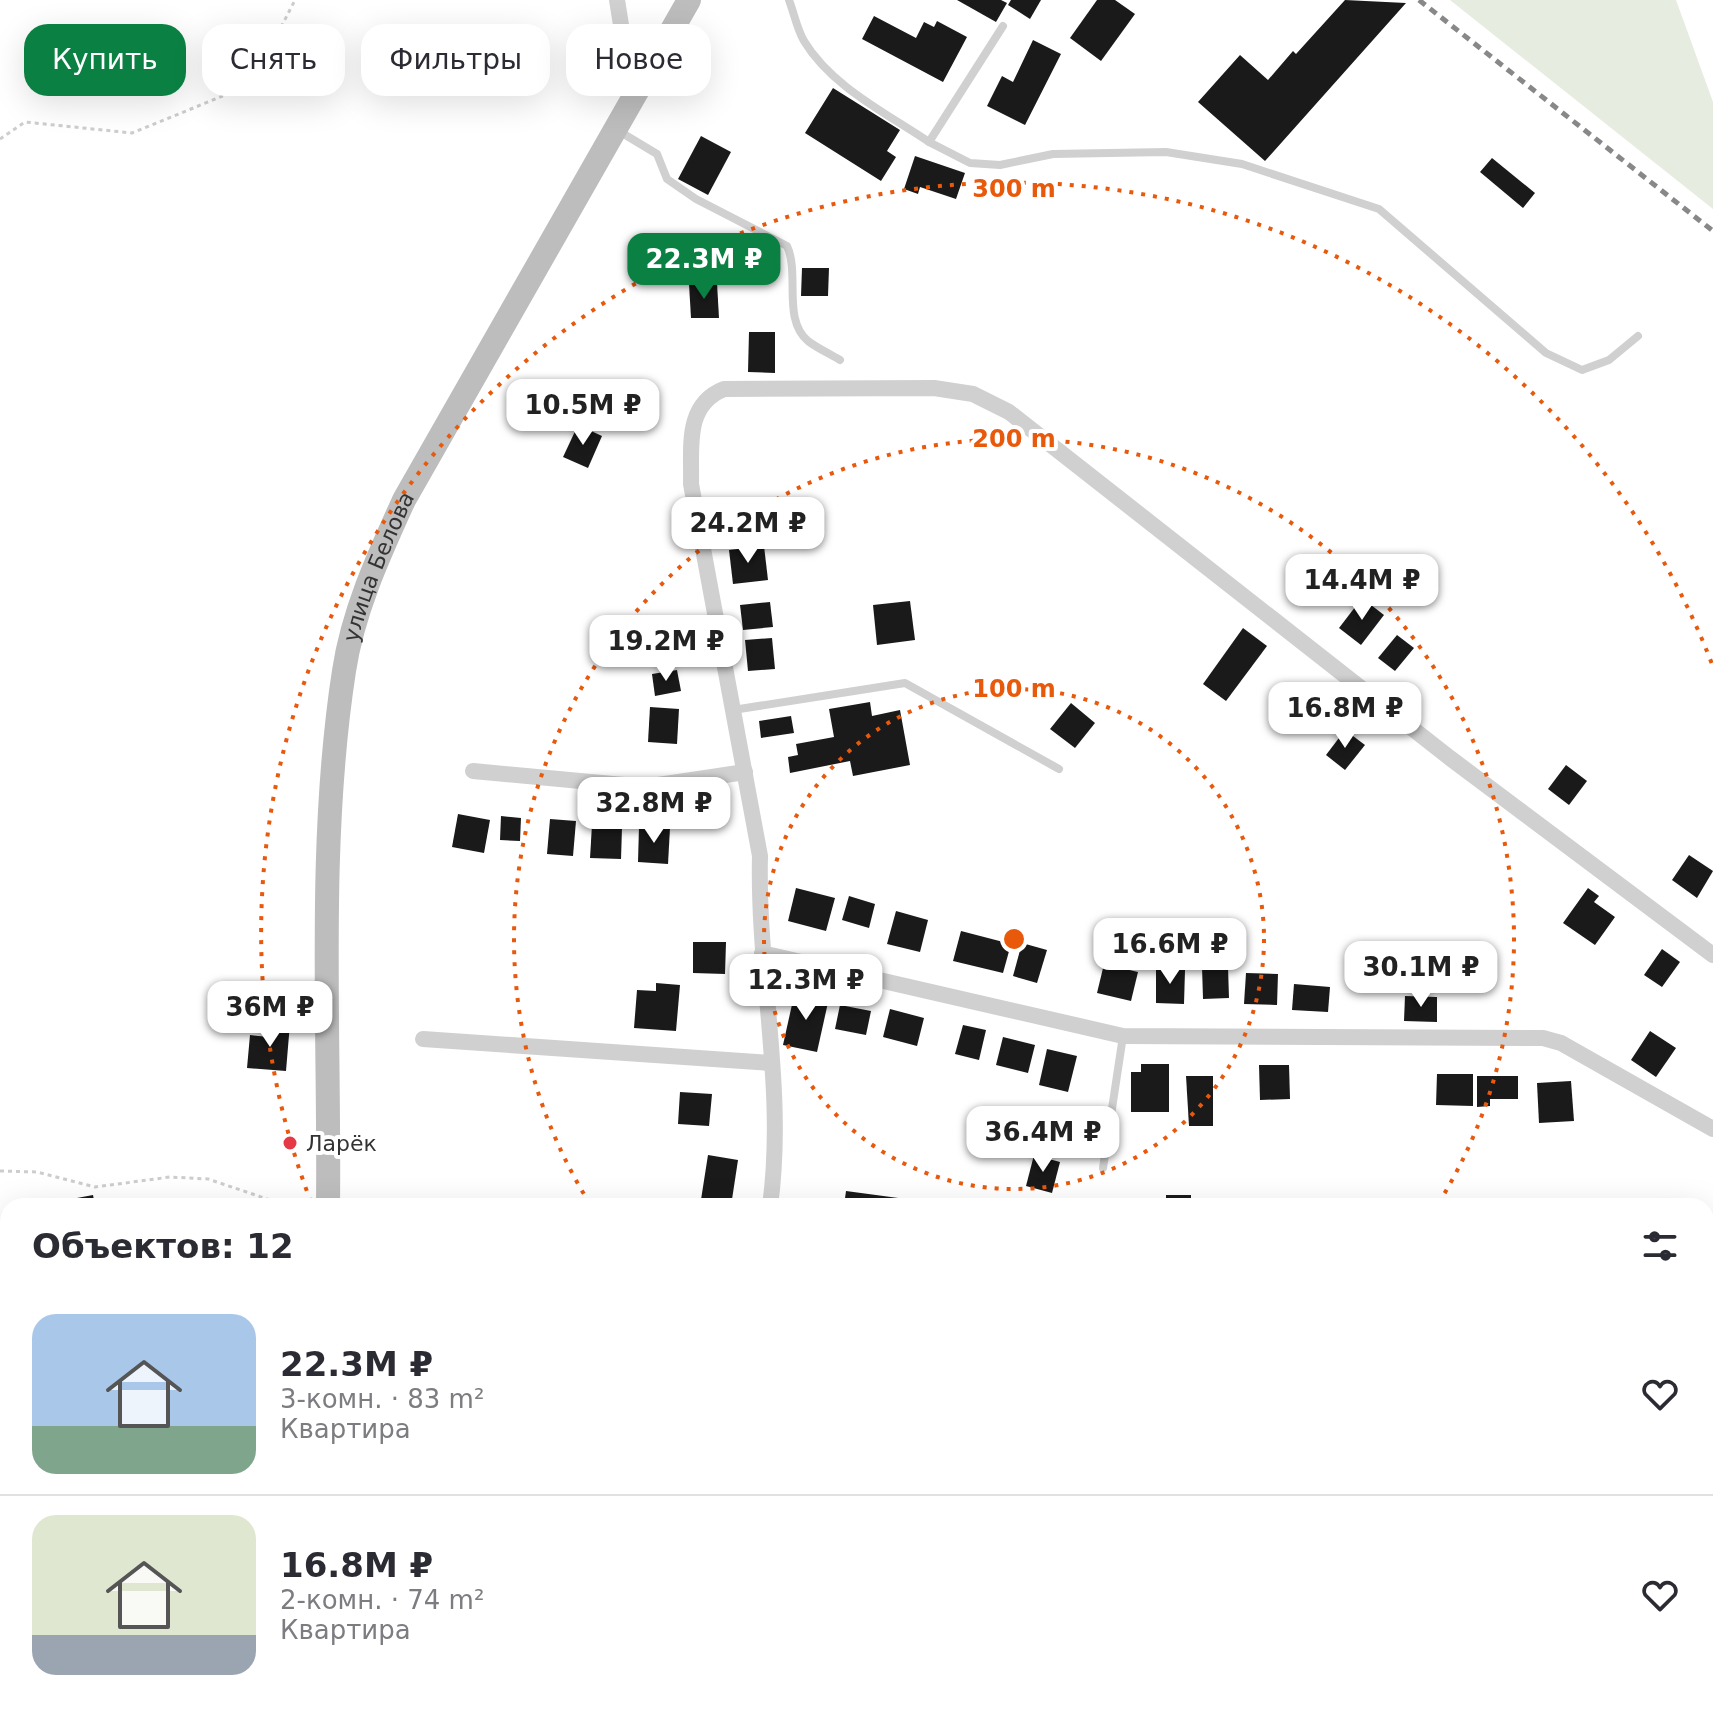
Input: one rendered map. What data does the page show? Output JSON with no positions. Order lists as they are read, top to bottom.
{
  "streets": {
    "main road": ["улица Белова"]
  },
  "places": ["Ларёк"],
  "page": {
    "chip": [
      "Купить",
      "Снять",
      "Фильтры",
      "Новое"
    ],
    "price": [
      "22.3M ₽",
      "10.5M ₽",
      "24.2M ₽",
      "14.4M ₽",
      "19.2M ₽",
      "16.8M ₽",
      "32.8M ₽",
      "16.6M ₽",
      "30.1M ₽",
      "12.3M ₽",
      "36M ₽",
      "36.4M ₽"
    ],
    "heading": "Объектов: 12",
    "list": [
      {
        "name": "22.3M ₽",
        "note": "3-комн. · 83 m² · Квартира"
      },
      {
        "name": "16.8M ₽",
        "note": "2-комн. · 74 m² · Квартира"
      }
    ]
  },
  "rings": ["300 m", "200 m", "100 m"]
}
